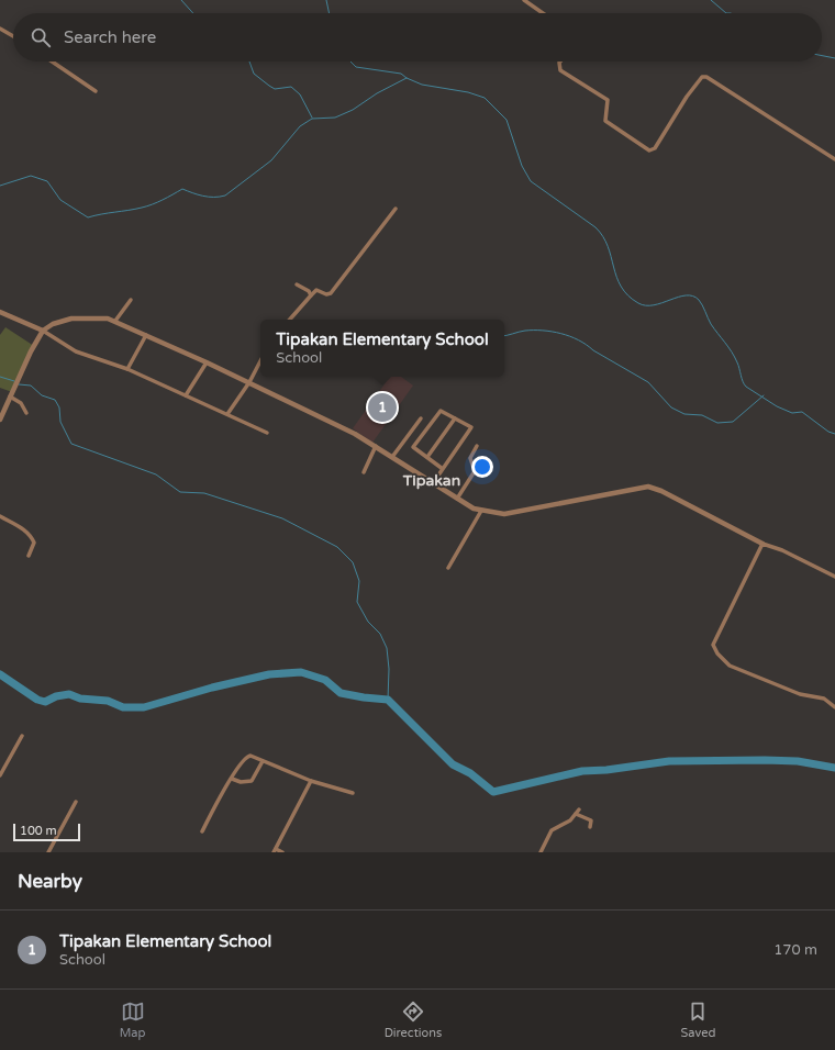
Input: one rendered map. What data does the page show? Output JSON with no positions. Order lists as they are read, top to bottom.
{
  "districts": ["Tipakan"],
  "scale_bar": "100 m",
  "page": {
    "search": "Search here",
    "popup": ["Tipakan Elementary School", "School"],
    "pins": "1",
    "scale": "100 m",
    "heading": "Nearby",
    "list": [
      {
        "mark": "1",
        "name": "Tipakan Elementary School",
        "note": "School",
        "value": "170 m"
      }
    ],
    "nav": ["Map", "Directions", "Saved"]
  }
}
